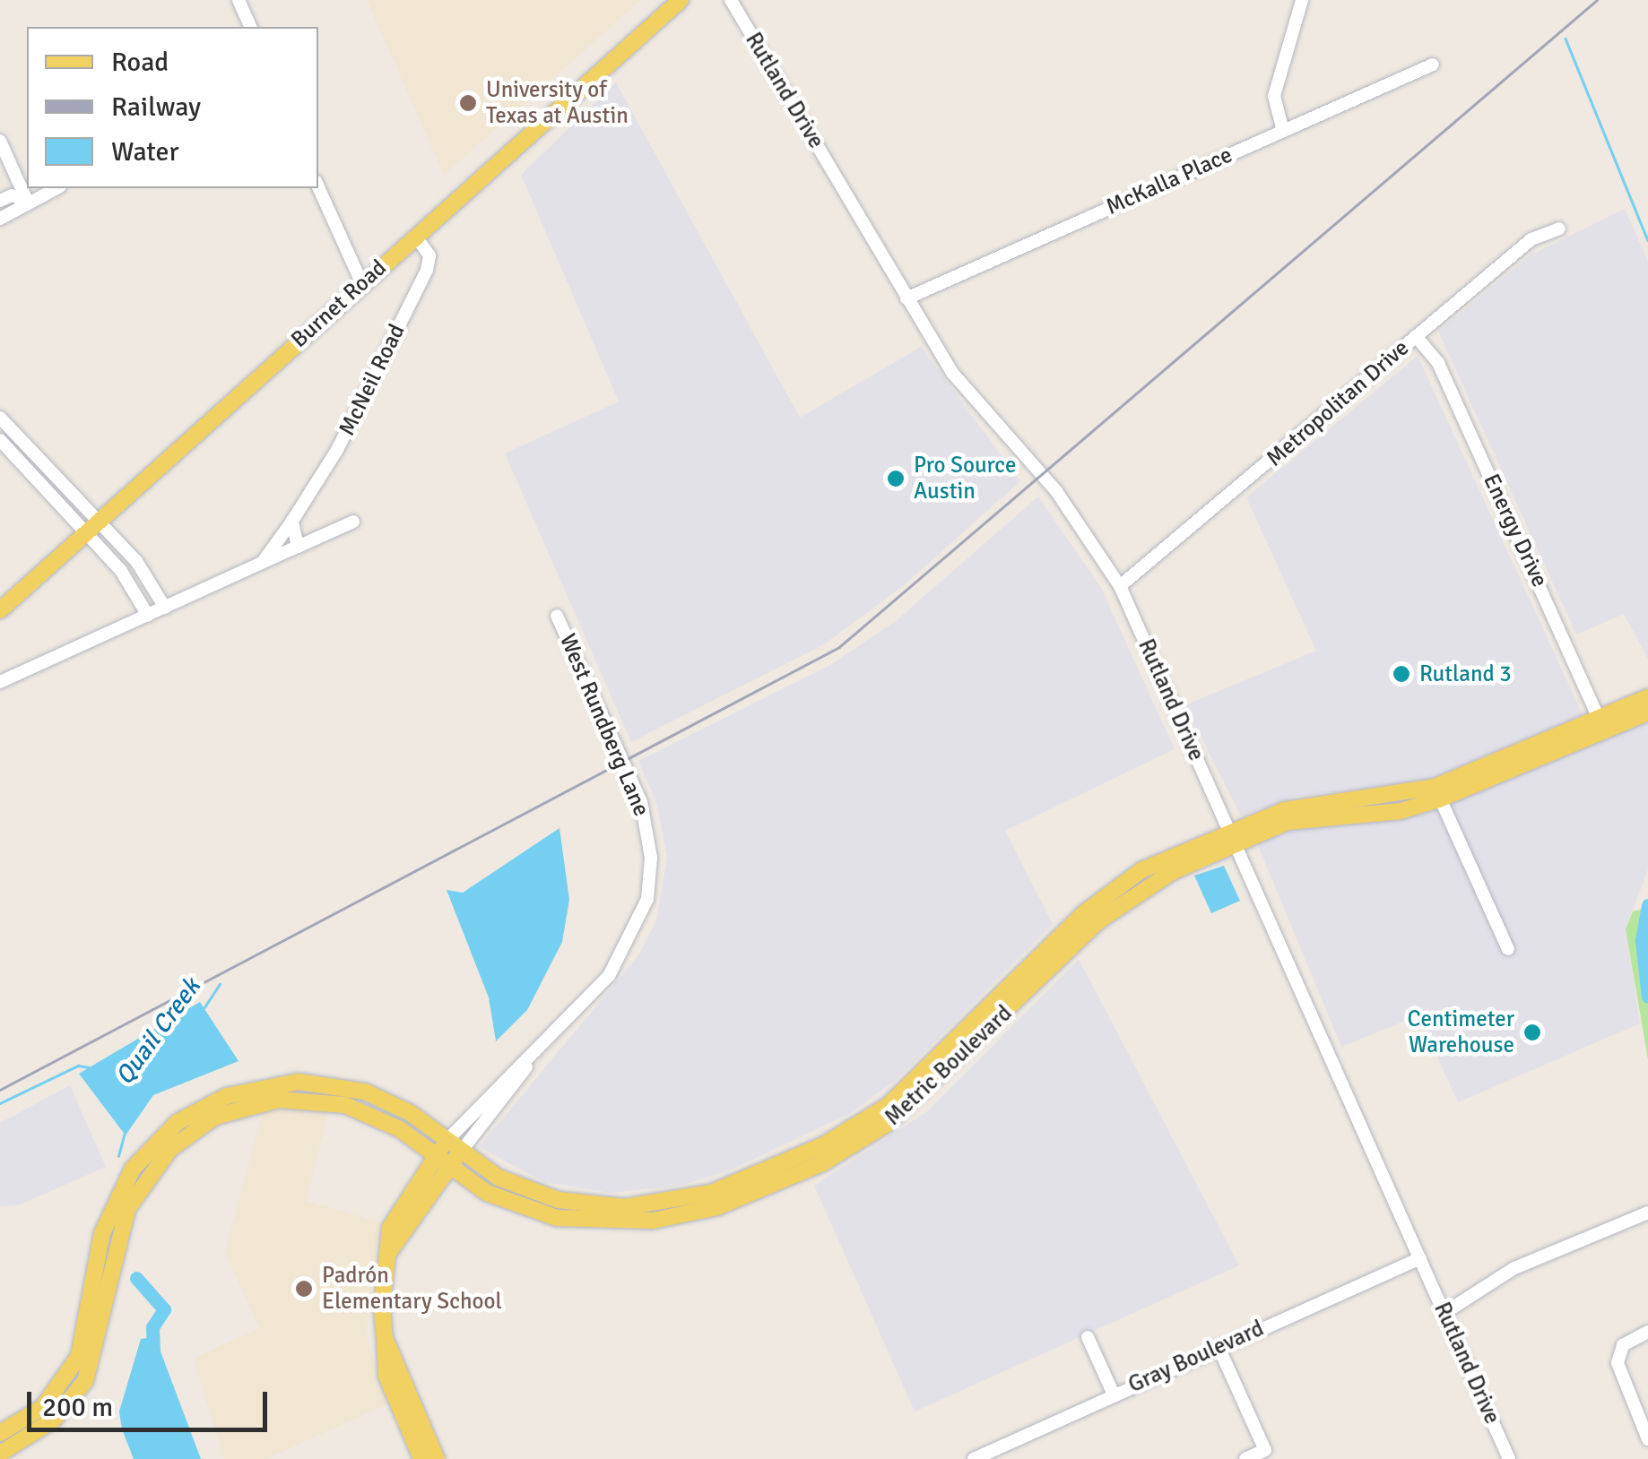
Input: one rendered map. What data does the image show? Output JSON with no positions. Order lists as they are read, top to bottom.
{
  "streets": {
    "main road": ["Burnet Road", "West Rundberg Lane", "Metric Boulevard"],
    "street": [
      "Rutland Drive",
      "McKalla Place",
      "McNeil Road",
      "Metropolitan Drive",
      "Energy Drive",
      "Gray Boulevard"
    ]
  },
  "crossings": [
    ["Rutland Drive", "McKalla Place"],
    ["Rutland Drive", "Metropolitan Drive"],
    ["Rutland Drive", "Metric Boulevard"],
    ["Rutland Drive", "Gray Boulevard"],
    ["Burnet Road", "McNeil Road"],
    ["Metropolitan Drive", "Energy Drive"],
    ["Energy Drive", "Metric Boulevard"],
    ["West Rundberg Lane", "Metric Boulevard"]
  ],
  "water": ["Quail Creek"],
  "places": [
    "University of Texas at Austin",
    "Pro Source Austin",
    "Rutland 3",
    "Centimeter Warehouse",
    "Padrón Elementary School"
  ],
  "legend": ["Road", "Railway", "Water"],
  "scale_bar": "200 m"
}
